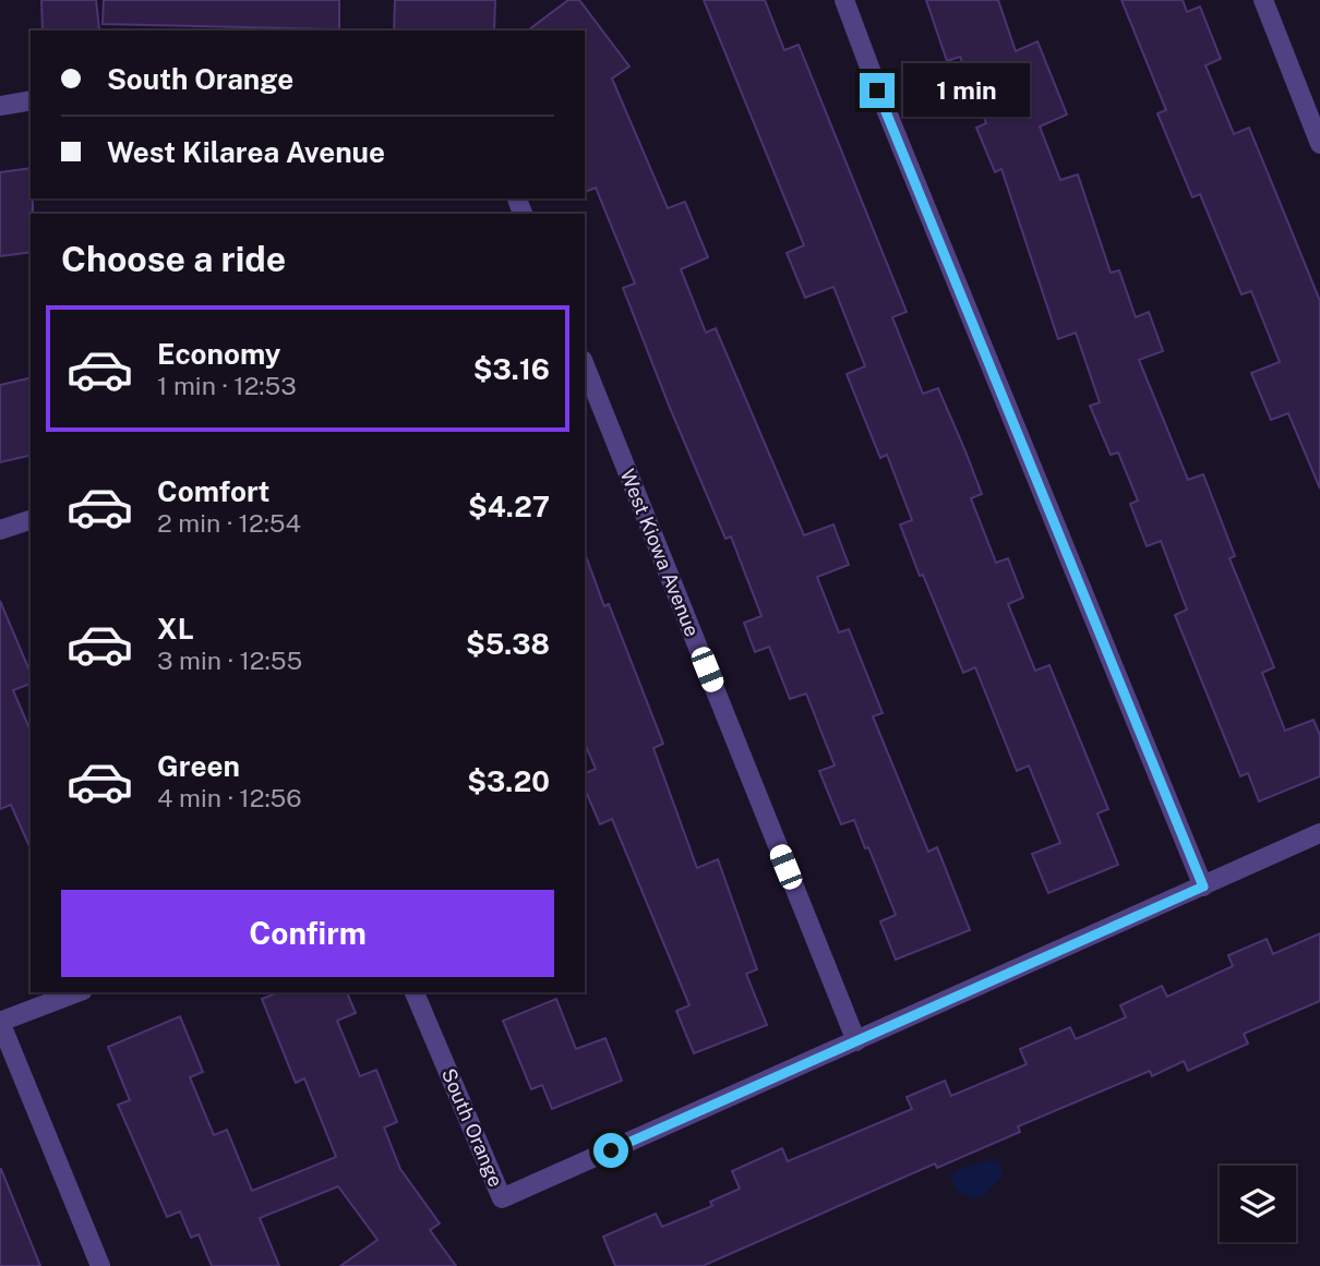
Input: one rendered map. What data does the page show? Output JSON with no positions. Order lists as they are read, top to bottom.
{
  "streets": {
    "street": ["West Kiowa Avenue", "South Orange"]
  },
  "crossings": [
    ["West Kiowa Avenue", "South Orange"]
  ],
  "page": {
    "banner": ["South Orange", "West Kilarea Avenue"],
    "bubble": "1 min",
    "heading": "Choose a ride",
    "list": [
      {
        "name": "Economy",
        "note": "1 min · 12:53",
        "value": "$3.16"
      },
      {
        "name": "Comfort",
        "note": "2 min · 12:54",
        "value": "$4.27"
      },
      {
        "name": "XL",
        "note": "3 min · 12:55",
        "value": "$5.38"
      },
      {
        "name": "Green",
        "note": "4 min · 12:56",
        "value": "$3.20"
      }
    ],
    "buttons": "Confirm"
  }
}
